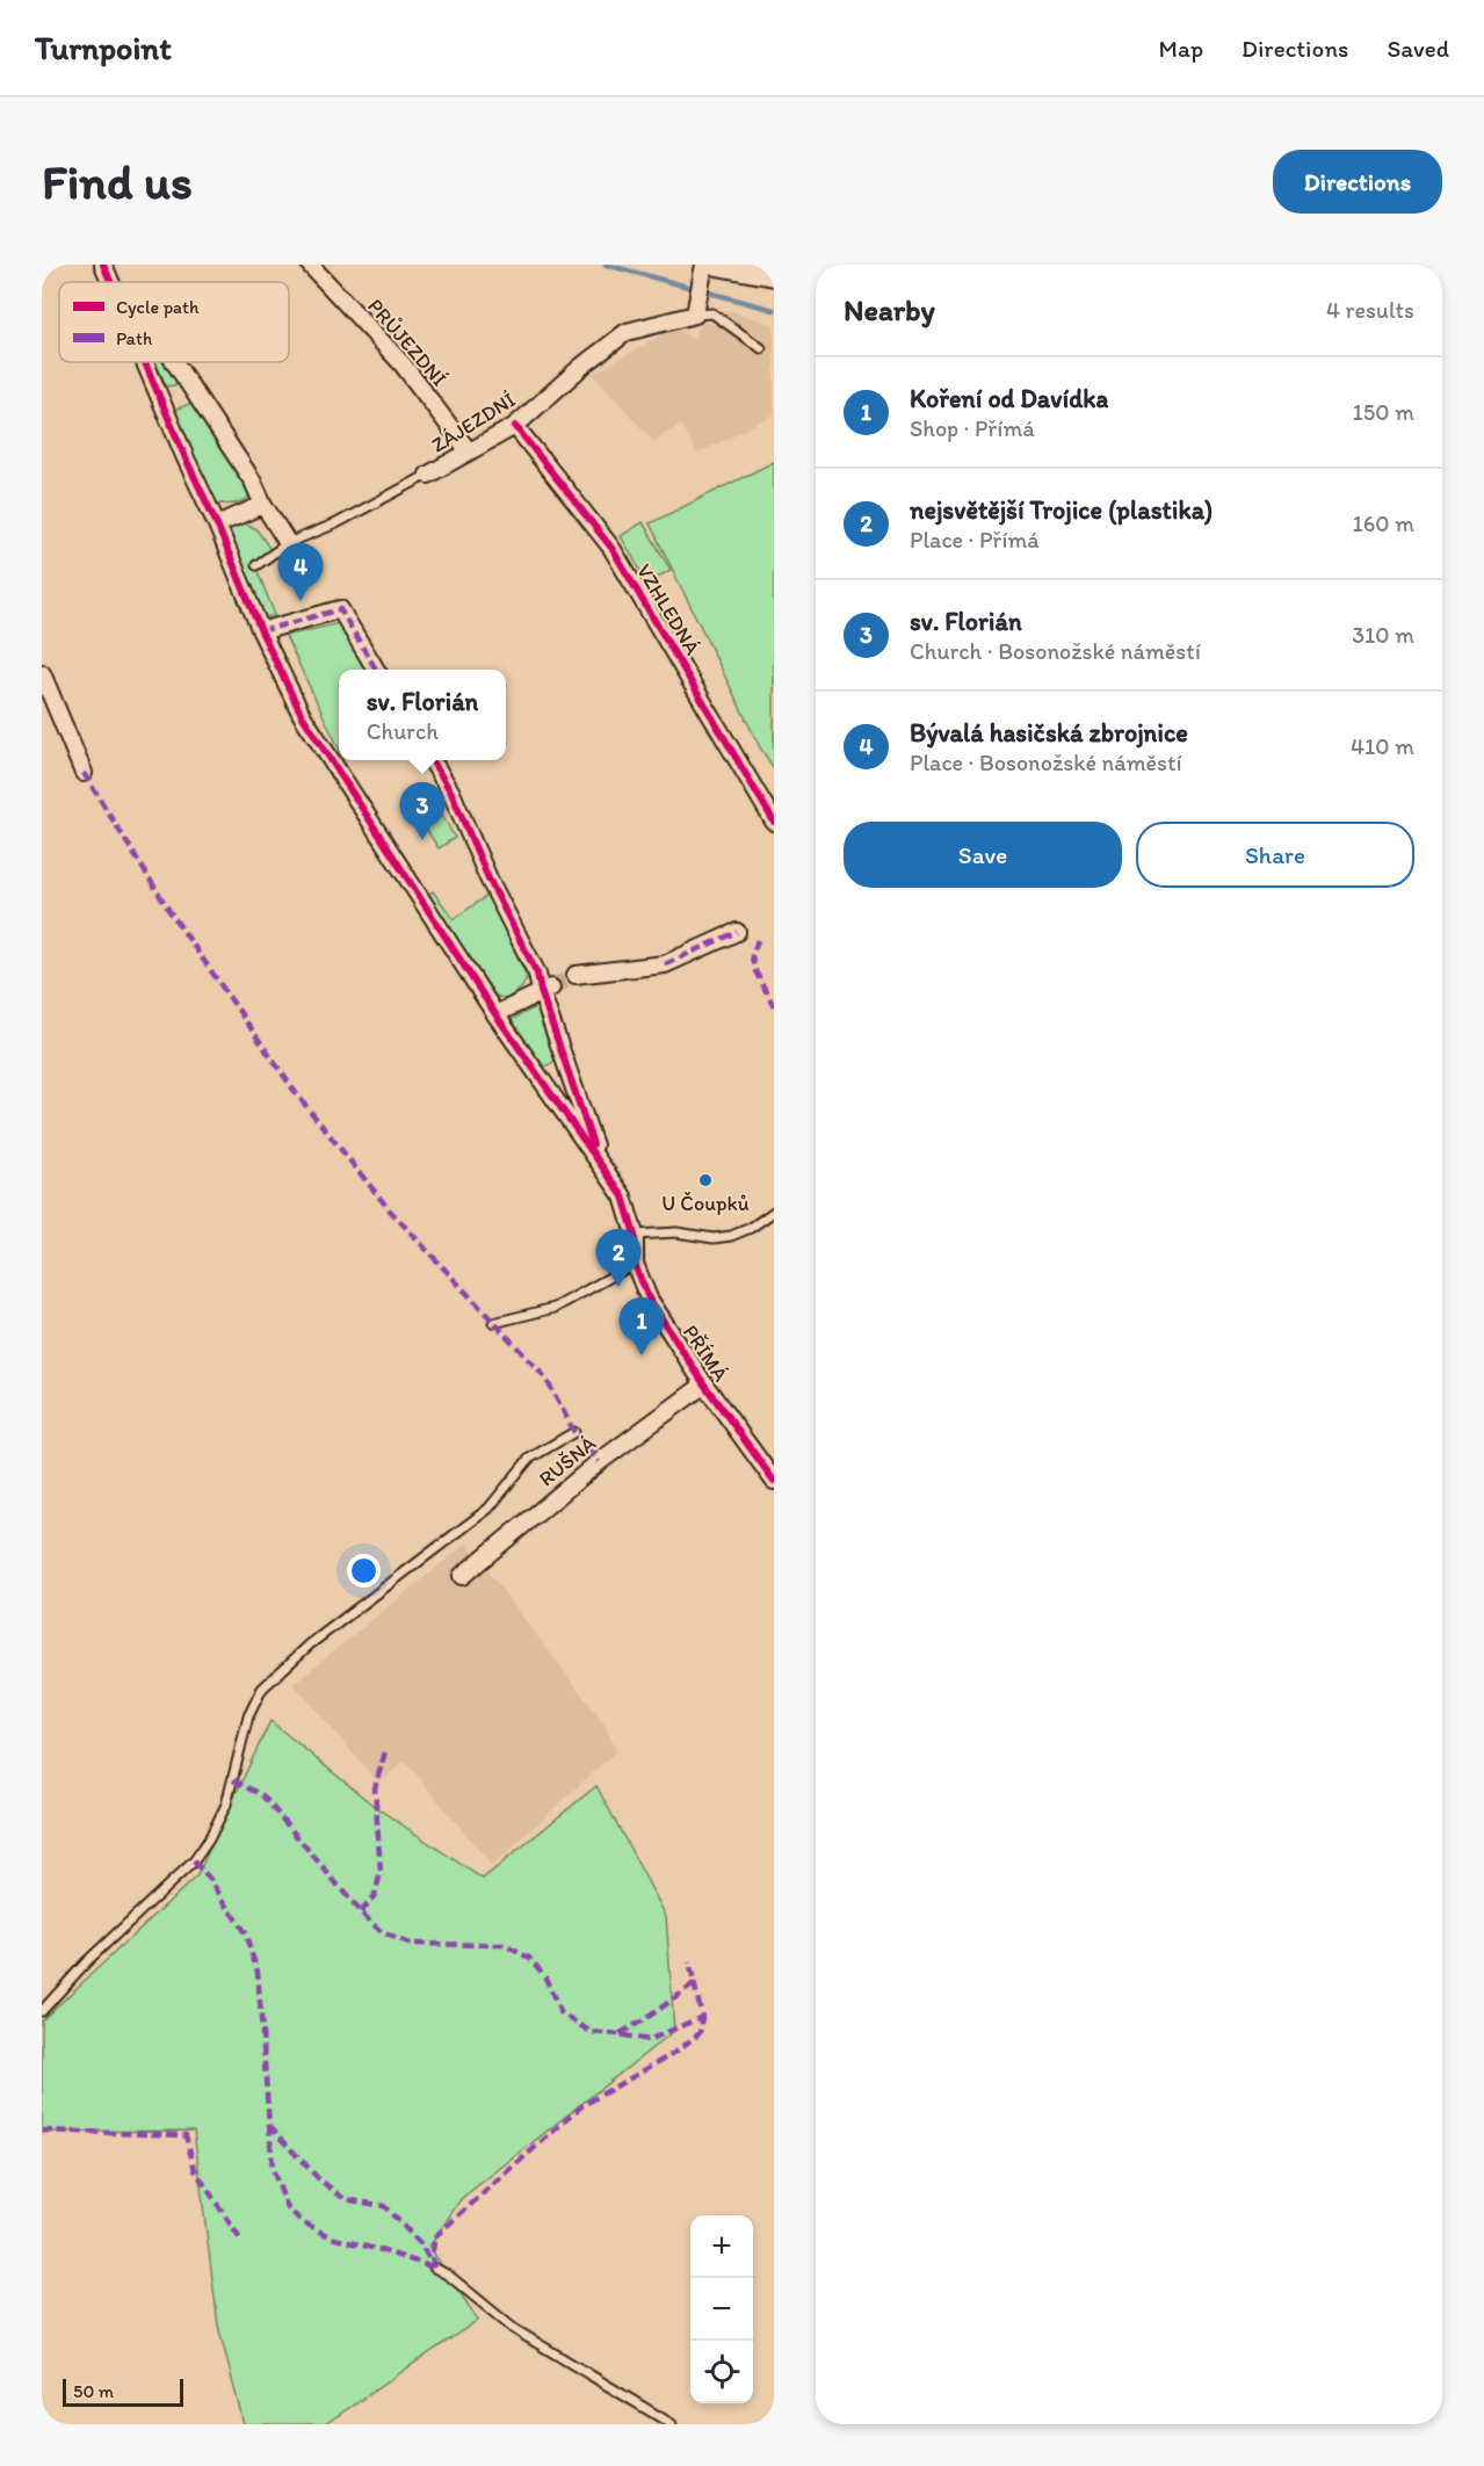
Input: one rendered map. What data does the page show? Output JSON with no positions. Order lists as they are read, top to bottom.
{
  "streets": {
    "street": [
      "PRŮJEZDNÍ",
      "ZÁJEZDNÍ",
      "VZHLEDNÁ",
      "PŘÍMÁ",
      "RUŠNÁ"
    ]
  },
  "crossings": [
    ["PRŮJEZDNÍ", "ZÁJEZDNÍ"],
    ["ZÁJEZDNÍ", "VZHLEDNÁ"],
    ["PŘÍMÁ", "RUŠNÁ"]
  ],
  "places": ["U Čoupků"],
  "legend": ["Cycle path", "Path"],
  "scale_bar": "50 m",
  "page": {
    "header": "Turnpoint",
    "nav": ["Map", "Directions", "Saved"],
    "buttons": [
      "Directions",
      ["Save", "Share"]
    ],
    "title": "Find us",
    "heading": ["Nearby", "4 results"],
    "list": [
      {
        "mark": "1",
        "name": "Koření od Davídka",
        "note": "Shop · Přímá",
        "value": "150 m"
      },
      {
        "mark": "2",
        "name": "nejsvětější Trojice (plastika)",
        "note": "Place · Přímá",
        "value": "160 m"
      },
      {
        "mark": "3",
        "name": "sv. Florián",
        "note": "Church · Bosonožské náměstí",
        "value": "310 m"
      },
      {
        "mark": "4",
        "name": "Bývalá hasičská zbrojnice",
        "note": "Place · Bosonožské náměstí",
        "value": "410 m"
      }
    ],
    "pins": [
      "4",
      "3",
      "2",
      "1"
    ],
    "popup": ["sv. Florián", "Church"],
    "map_buttons": ["+", "−"],
    "scale": "50 m"
  }
}
